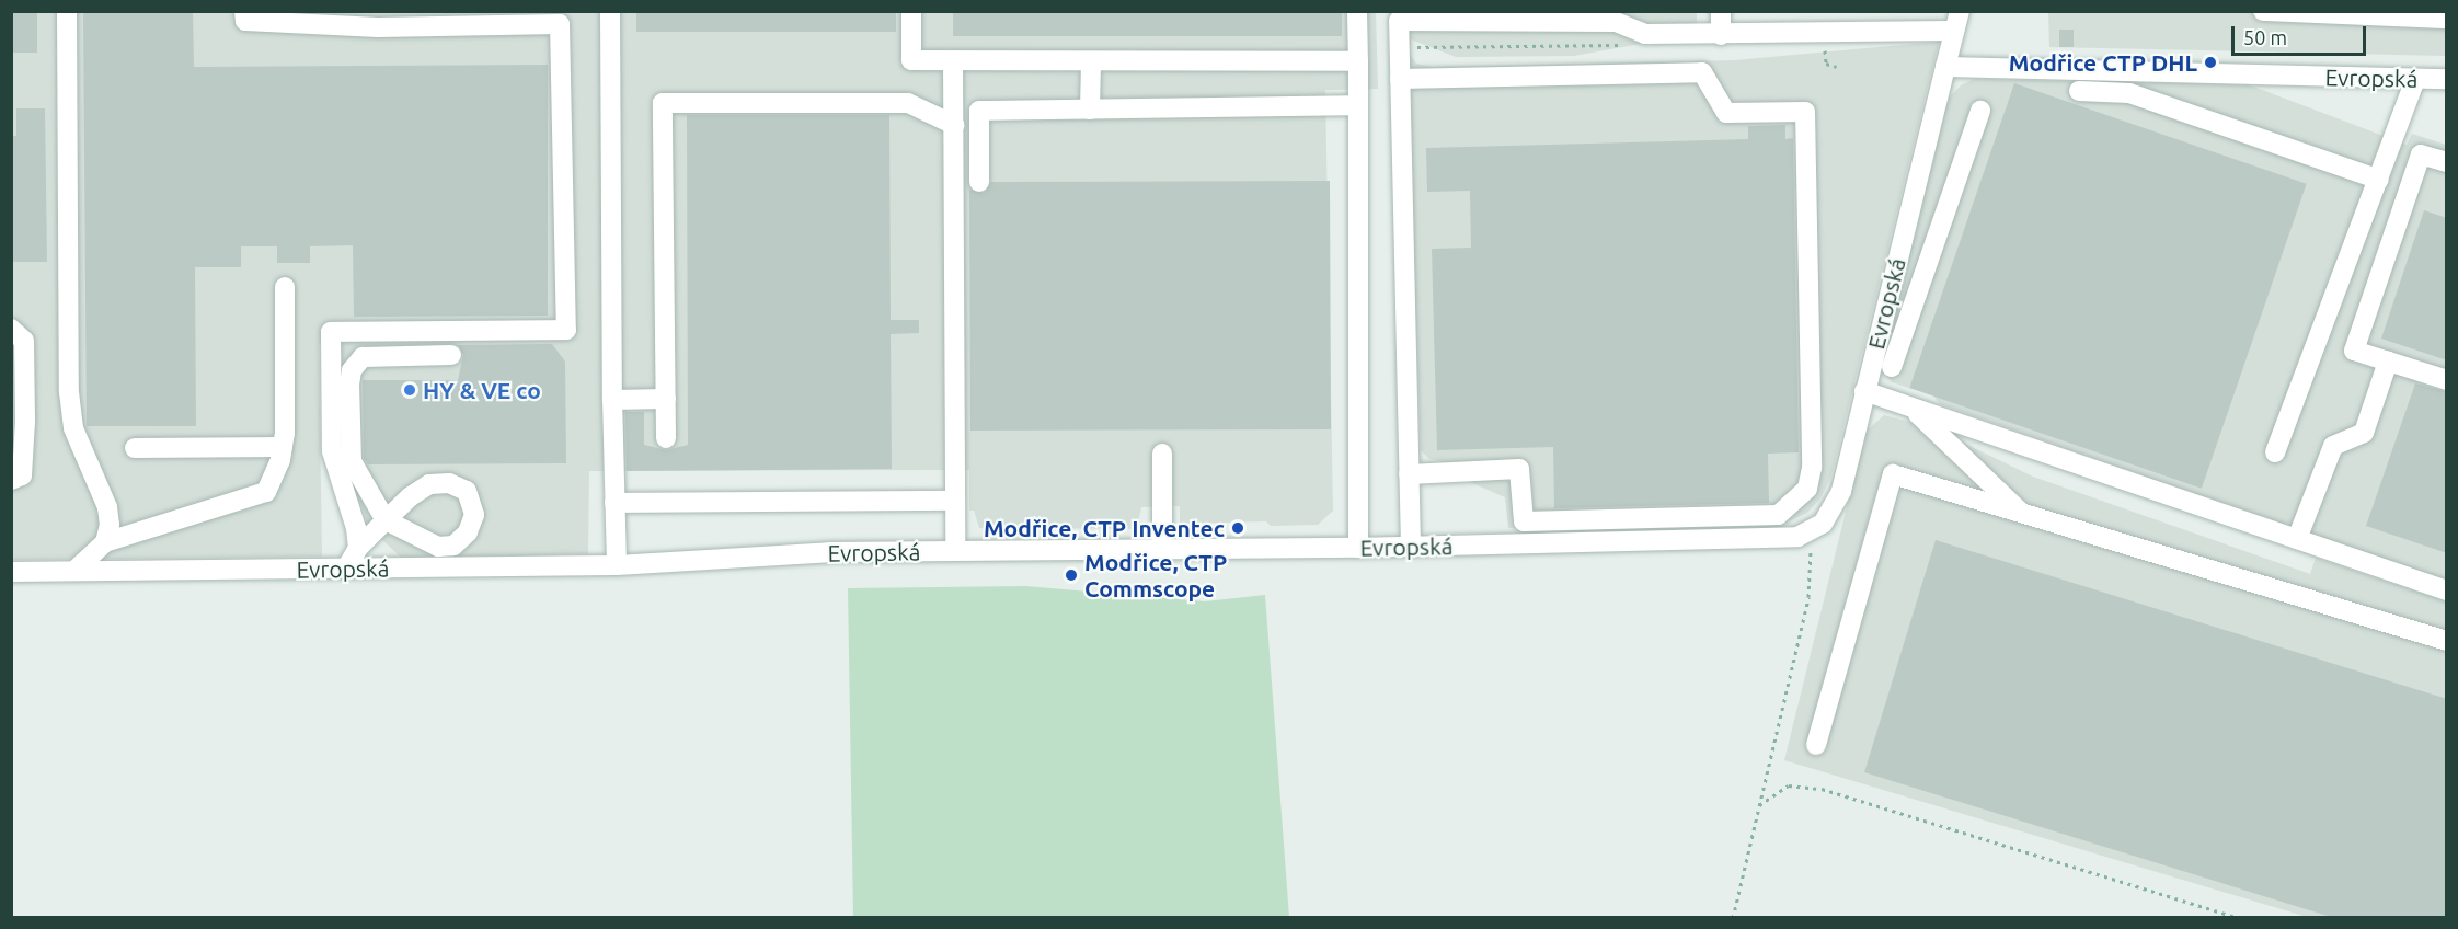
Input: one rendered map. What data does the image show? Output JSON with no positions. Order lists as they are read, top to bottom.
{
  "streets": {
    "street": ["Evropská"]
  },
  "places": [
    "Modřice CTP DHL",
    "HY & VE co",
    "Modřice, CTP Inventec",
    "Modřice, CTP Commscope"
  ],
  "scale_bar": "50 m"
}
